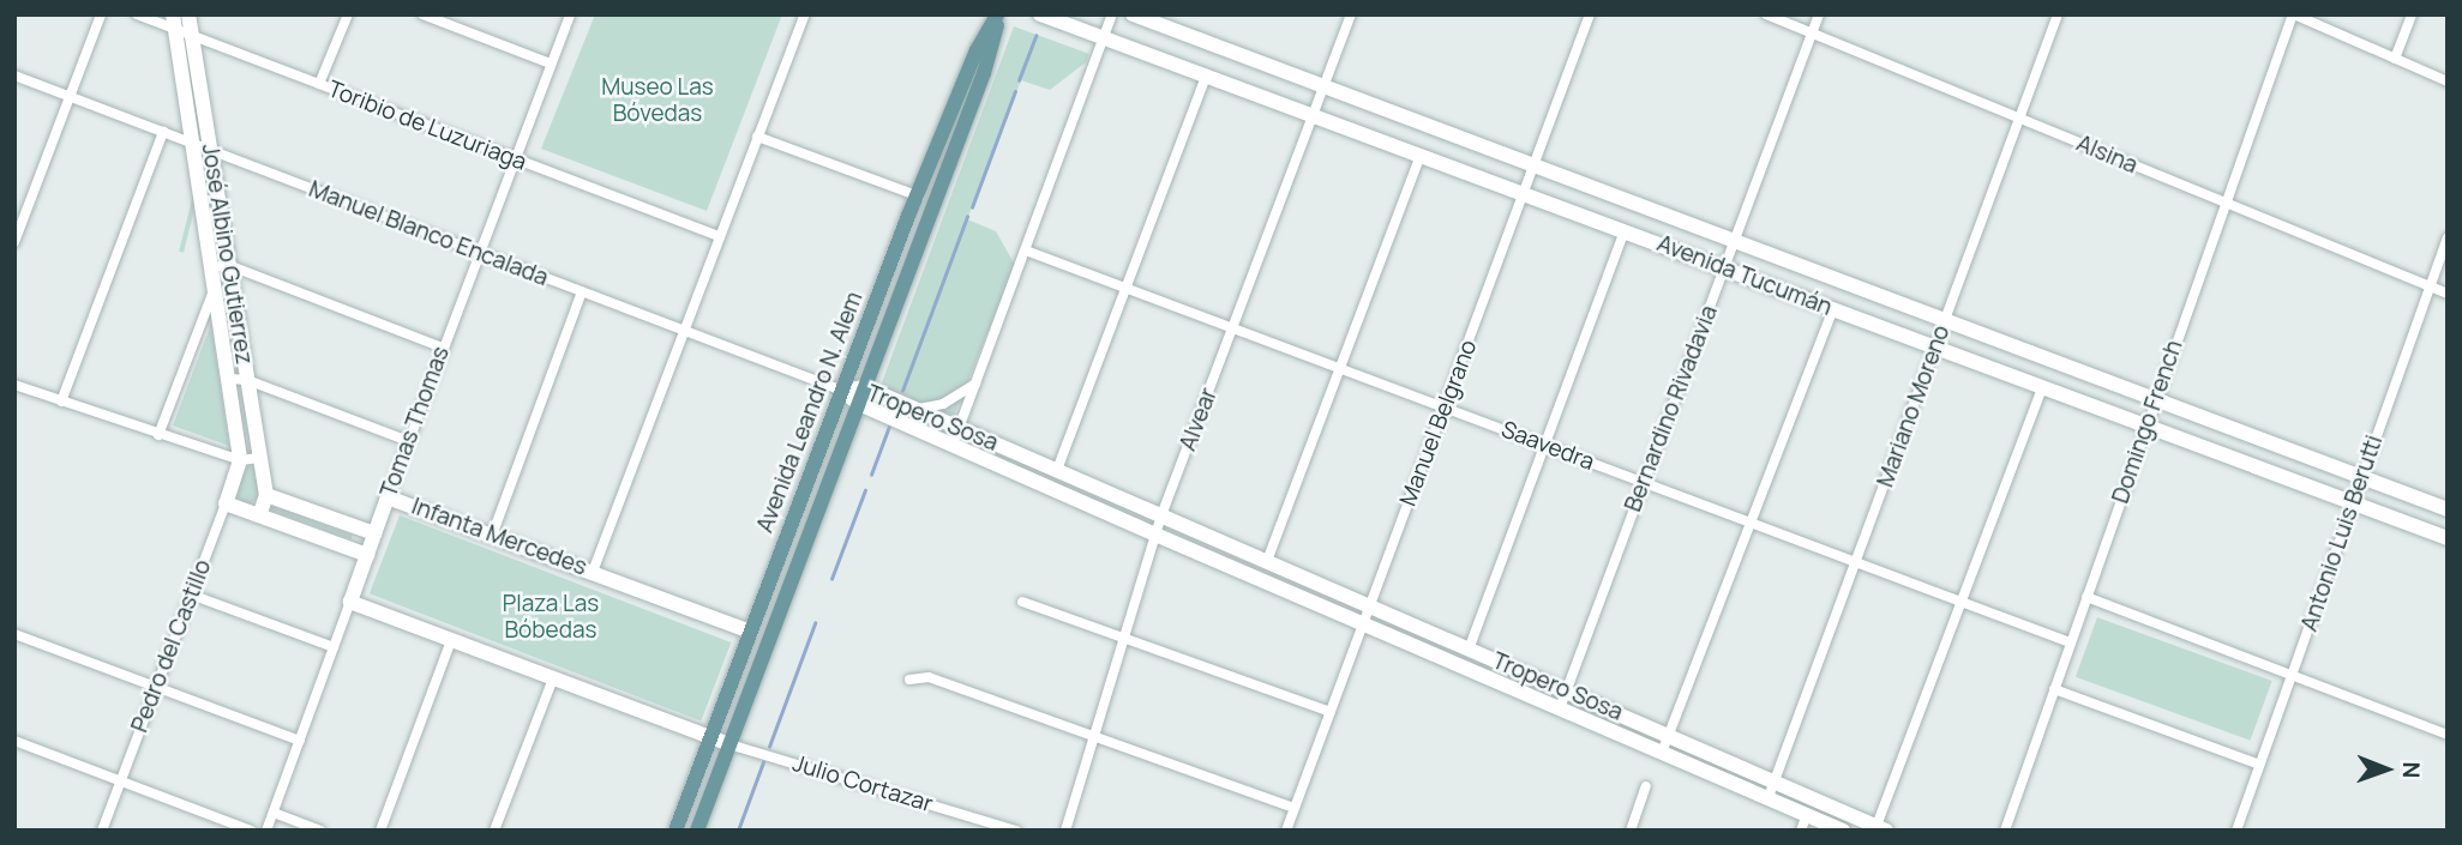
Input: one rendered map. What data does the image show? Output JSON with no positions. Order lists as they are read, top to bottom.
{
  "streets": {
    "main road": ["Avenida Leandro N. Alem"],
    "street": [
      "Toribio de Luzuriaga",
      "Alsina",
      "Manuel Blanco Encalada",
      "José Albino Gutierrez",
      "Avenida Tucumán",
      "Mariano Moreno",
      "Bernardino Rivadavia",
      "Tropero Sosa",
      "Alvear",
      "Tomas Thomas",
      "Domingo French",
      "Manuel Belgrano",
      "Saavedra",
      "Antonio Luis Berutti",
      "Infanta Mercedes",
      "Pedro del Castillo",
      "Julio Cortazar"
    ]
  },
  "crossings": [
    ["Toribio de Luzuriaga", "José Albino Gutierrez"],
    ["Toribio de Luzuriaga", "Tomas Thomas"],
    ["Alsina", "Mariano Moreno"],
    ["Alsina", "Bernardino Rivadavia"],
    ["Alsina", "Domingo French"],
    ["Alsina", "Antonio Luis Berutti"],
    ["Manuel Blanco Encalada", "José Albino Gutierrez"],
    ["Manuel Blanco Encalada", "Avenida Leandro N. Alem"],
    ["Manuel Blanco Encalada", "Tropero Sosa"],
    ["Manuel Blanco Encalada", "Tomas Thomas"],
    ["José Albino Gutierrez", "Pedro del Castillo"],
    ["Avenida Tucumán", "Mariano Moreno"],
    ["Avenida Tucumán", "Bernardino Rivadavia"],
    ["Avenida Tucumán", "Alvear"],
    ["Avenida Tucumán", "Domingo French"],
    ["Avenida Tucumán", "Manuel Belgrano"],
    ["Avenida Tucumán", "Antonio Luis Berutti"],
    ["Mariano Moreno", "Tropero Sosa"],
    ["Mariano Moreno", "Saavedra"],
    ["Bernardino Rivadavia", "Tropero Sosa"],
    ["Bernardino Rivadavia", "Saavedra"],
    ["Avenida Leandro N. Alem", "Tropero Sosa"],
    ["Avenida Leandro N. Alem", "Infanta Mercedes"],
    ["Avenida Leandro N. Alem", "Julio Cortazar"],
    ["Tropero Sosa", "Alvear"],
    ["Tropero Sosa", "Manuel Belgrano"],
    ["Alvear", "Saavedra"],
    ["Tomas Thomas", "Infanta Mercedes"],
    ["Tomas Thomas", "Julio Cortazar"],
    ["Domingo French", "Saavedra"],
    ["Manuel Belgrano", "Saavedra"]
  ],
  "parks": ["Museo Las Bóvedas", "Plaza Las Bóbedas"],
  "north": "right"
}
